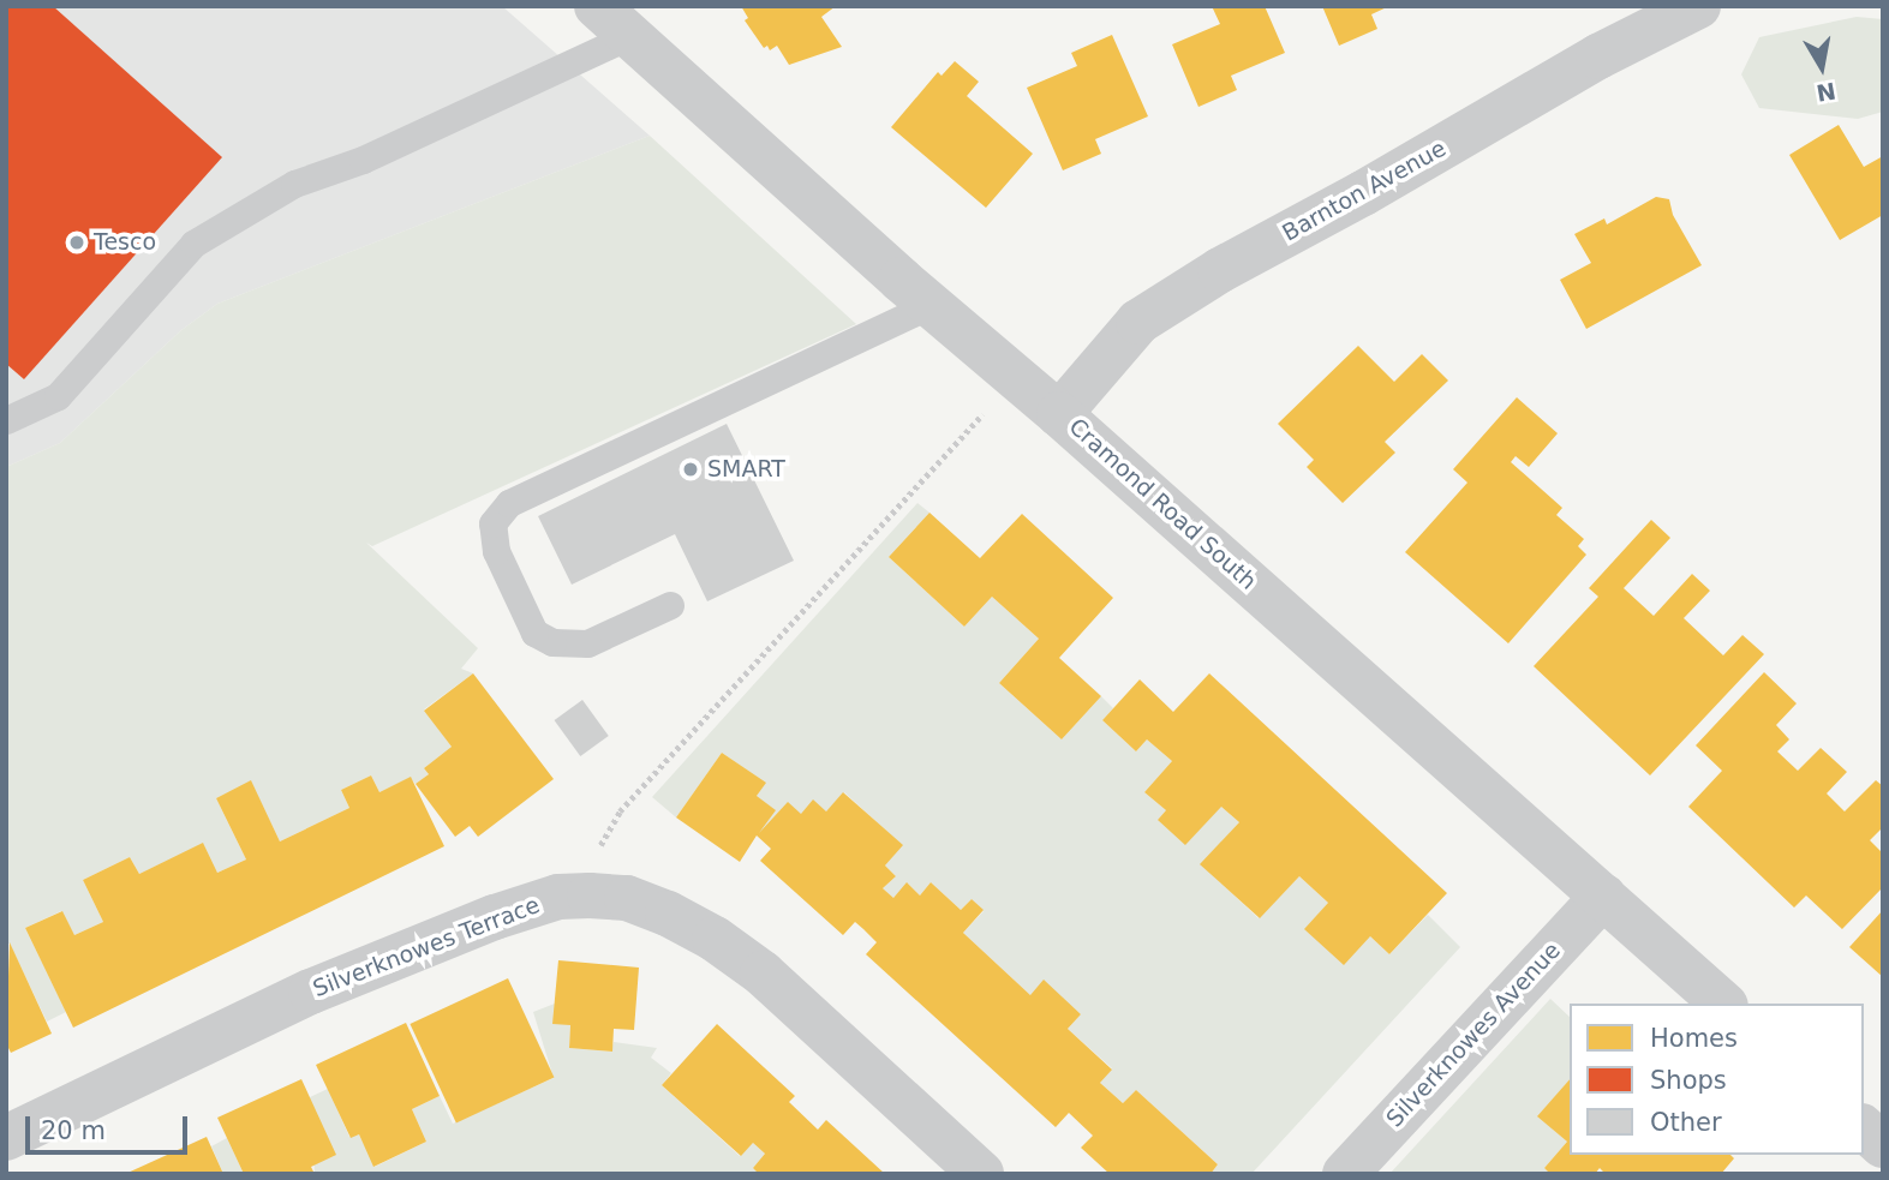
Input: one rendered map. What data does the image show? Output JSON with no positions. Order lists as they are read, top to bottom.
{
  "streets": {
    "street": [
      "Barnton Avenue",
      "Cramond Road South",
      "Silverknowes Terrace",
      "Silverknowes Avenue"
    ]
  },
  "crossings": [
    ["Barnton Avenue", "Cramond Road South"],
    ["Cramond Road South", "Silverknowes Avenue"]
  ],
  "places": ["Tesco", "SMART"],
  "legend": ["Homes", "Shops", "Other"],
  "scale_bar": "20 m",
  "north": "bottom"
}
